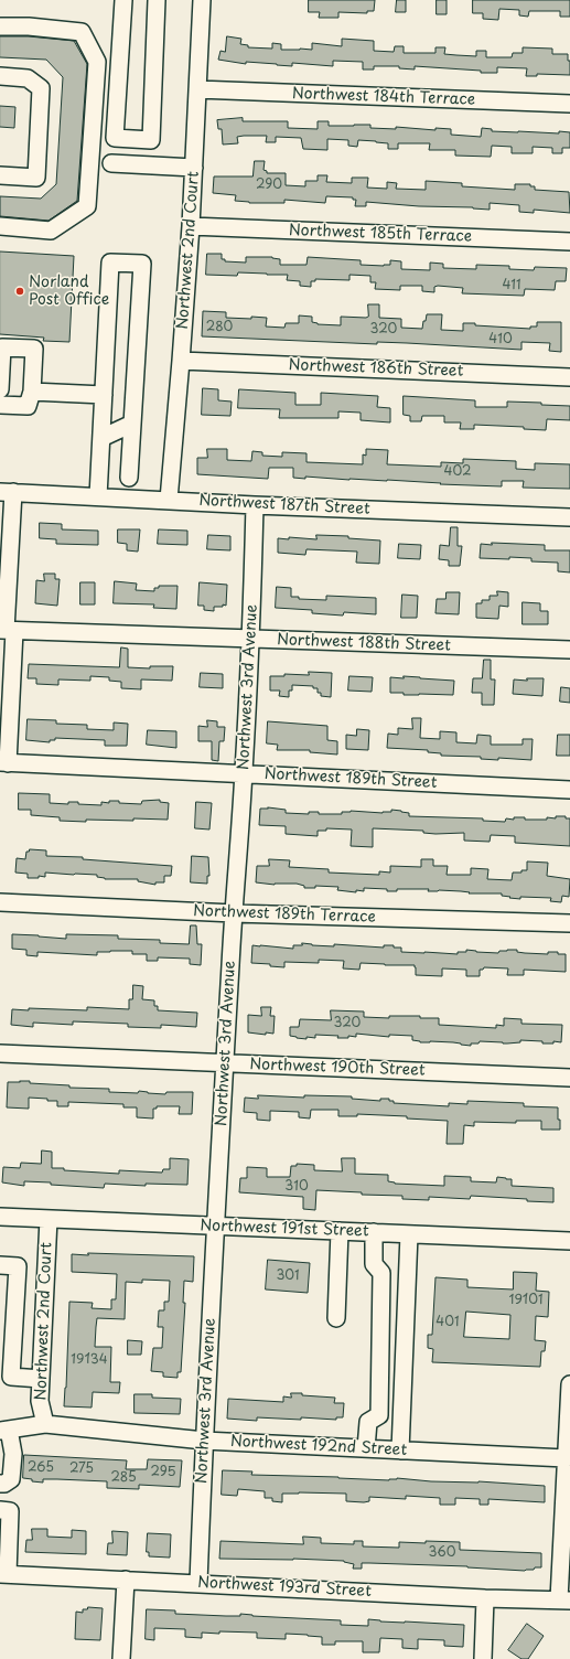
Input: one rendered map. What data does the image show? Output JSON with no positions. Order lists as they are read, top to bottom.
{
  "streets": {
    "street": [
      "Northwest 184th Terrace",
      "Northwest 185th Terrace",
      "Northwest 2nd Court",
      "Northwest 186th Street",
      "Northwest 187th Street",
      "Northwest 188th Street",
      "Northwest 3rd Avenue",
      "Northwest 189th Street",
      "Northwest 189th Terrace",
      "Northwest 190th Street",
      "Northwest 191st Street",
      "Northwest 192nd Street",
      "Northwest 193rd Street"
    ]
  },
  "crossings": [
    ["Northwest 184th Terrace", "Northwest 2nd Court"],
    ["Northwest 185th Terrace", "Northwest 2nd Court"],
    ["Northwest 2nd Court", "Northwest 186th Street"],
    ["Northwest 2nd Court", "Northwest 187th Street"],
    ["Northwest 2nd Court", "Northwest 191st Street"],
    ["Northwest 2nd Court", "Northwest 192nd Street"],
    ["Northwest 187th Street", "Northwest 3rd Avenue"],
    ["Northwest 188th Street", "Northwest 3rd Avenue"],
    ["Northwest 3rd Avenue", "Northwest 189th Street"],
    ["Northwest 3rd Avenue", "Northwest 189th Terrace"],
    ["Northwest 3rd Avenue", "Northwest 190th Street"],
    ["Northwest 3rd Avenue", "Northwest 191st Street"],
    ["Northwest 3rd Avenue", "Northwest 192nd Street"],
    ["Northwest 3rd Avenue", "Northwest 193rd Street"]
  ],
  "places": ["Norland Post Office"],
  "house_numbers": [
    "290",
    "411",
    "280",
    "320",
    "410",
    "402",
    "320",
    "310",
    "301",
    "19101",
    "401",
    "19134",
    "265",
    "275",
    "295",
    "285",
    "360"
  ]
}
